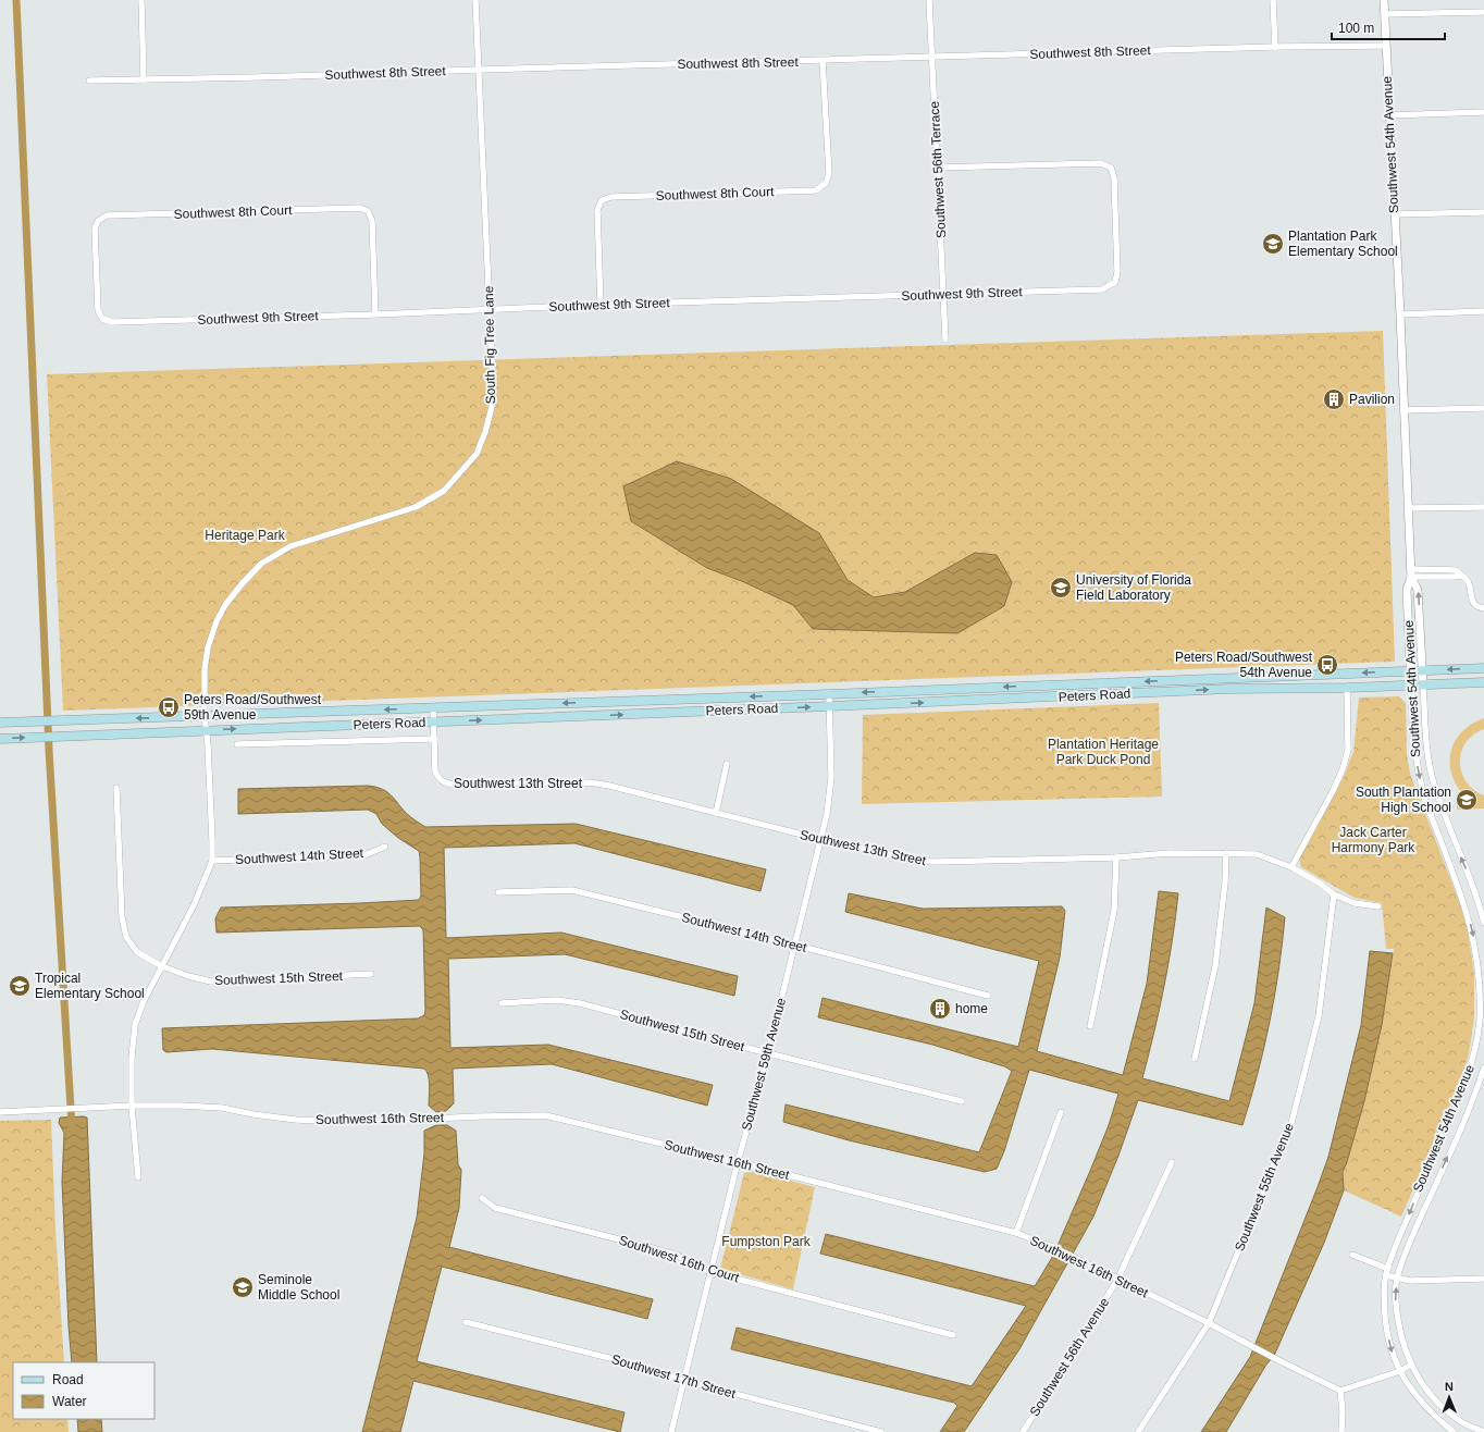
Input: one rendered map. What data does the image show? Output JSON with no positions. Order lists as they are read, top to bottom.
{
  "streets": {
    "main road": ["Peters Road"],
    "street": [
      "Southwest 8th Street",
      "Southwest 54th Avenue",
      "Southwest 56th Terrace",
      "Southwest 8th Court",
      "Southwest 9th Street",
      "South Fig Tree Lane",
      "Southwest 13th Street",
      "Southwest 14th Street",
      "Southwest 15th Street",
      "Southwest 59th Avenue",
      "Southwest 16th Street",
      "Southwest 55th Avenue",
      "Southwest 16th Court",
      "Southwest 56th Avenue",
      "Southwest 17th Street"
    ]
  },
  "crossings": [
    ["Southwest 8th Street", "Southwest 54th Avenue"],
    ["Southwest 8th Street", "Southwest 56th Terrace"],
    ["Southwest 8th Street", "Southwest 8th Court"],
    ["Southwest 8th Street", "South Fig Tree Lane"],
    ["Southwest 54th Avenue", "Peters Road"],
    ["Southwest 56th Terrace", "Southwest 9th Street"],
    ["Southwest 8th Court", "Southwest 9th Street"],
    ["Southwest 9th Street", "South Fig Tree Lane"],
    ["South Fig Tree Lane", "Peters Road"],
    ["South Fig Tree Lane", "Southwest 14th Street"],
    ["Peters Road", "Southwest 13th Street"],
    ["Peters Road", "Southwest 59th Avenue"],
    ["Southwest 13th Street", "Southwest 59th Avenue"],
    ["Southwest 13th Street", "Southwest 55th Avenue"],
    ["Southwest 14th Street", "Southwest 59th Avenue"],
    ["Southwest 15th Street", "Southwest 59th Avenue"],
    ["Southwest 59th Avenue", "Southwest 16th Street"],
    ["Southwest 59th Avenue", "Southwest 16th Court"],
    ["Southwest 59th Avenue", "Southwest 17th Street"],
    ["Southwest 16th Street", "Southwest 55th Avenue"],
    ["Southwest 16th Street", "Southwest 56th Avenue"]
  ],
  "parks": [
    "Heritage Park",
    "Plantation Heritage Park Duck Pond",
    "Jack Carter Harmony Park",
    "Fumpston Park"
  ],
  "places": {
    "school or university": [
      "Plantation Park Elementary School",
      "University of Florida Field Laboratory",
      "South Plantation High School",
      "Tropical Elementary School",
      "Seminole Middle School"
    ],
    "building": ["Pavilion", "home"],
    "bus stop": ["Peters Road/Southwest 54th Avenue", "Peters Road/Southwest 59th Avenue"]
  },
  "legend": ["Road", "Water"],
  "scale_bar": "100 m",
  "north": "top"
}
